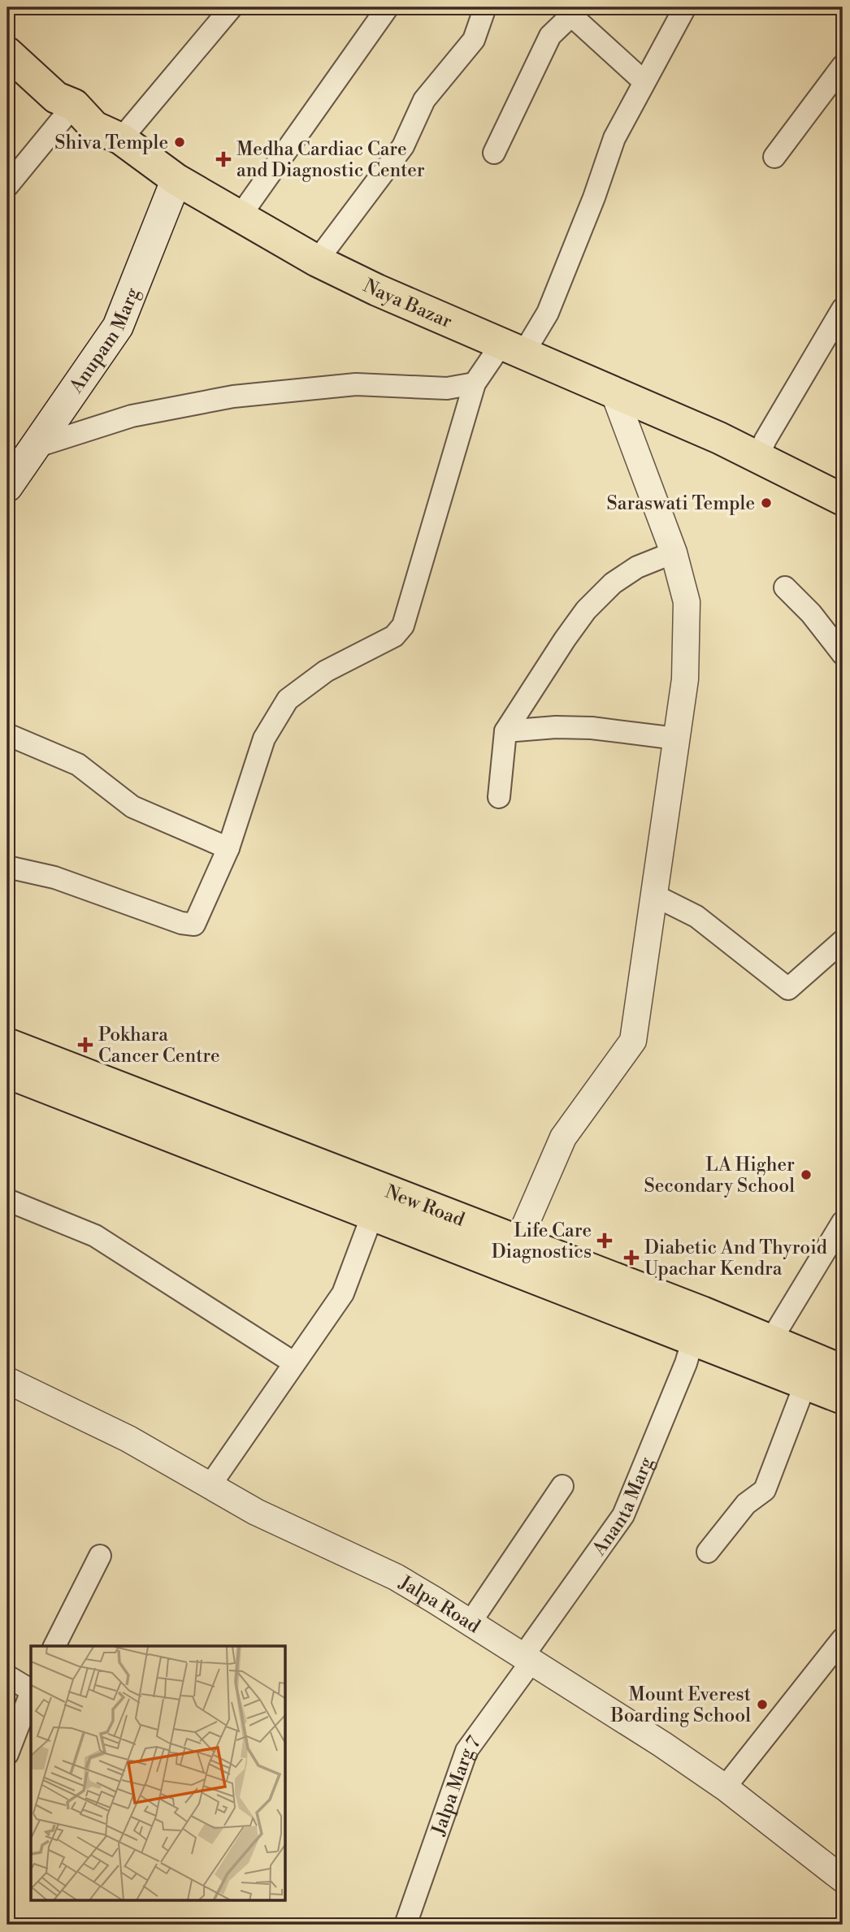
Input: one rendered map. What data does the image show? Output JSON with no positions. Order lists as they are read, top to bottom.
{
  "streets": {
    "main road": ["Naya Bazar", "Anupam Marg", "New Road"],
    "street": ["Ananta Marg", "Jalpa Road", "Jalpa Marg 7"]
  },
  "crossings": [
    ["Naya Bazar", "Anupam Marg"],
    ["New Road", "Ananta Marg"],
    ["Ananta Marg", "Jalpa Road"],
    ["Ananta Marg", "Jalpa Marg 7"],
    ["Jalpa Road", "Jalpa Marg 7"]
  ],
  "places": {
    "other": [
      "Shiva Temple",
      "Saraswati Temple",
      "LA Higher Secondary School",
      "Mount Everest Boarding School"
    ],
    "health": [
      "Medha Cardiac Care and Diagnostic Center",
      "Pokhara Cancer Centre",
      "Life Care Diagnostics",
      "Diabetic And Thyroid Upachar Kendra"
    ]
  }
}
